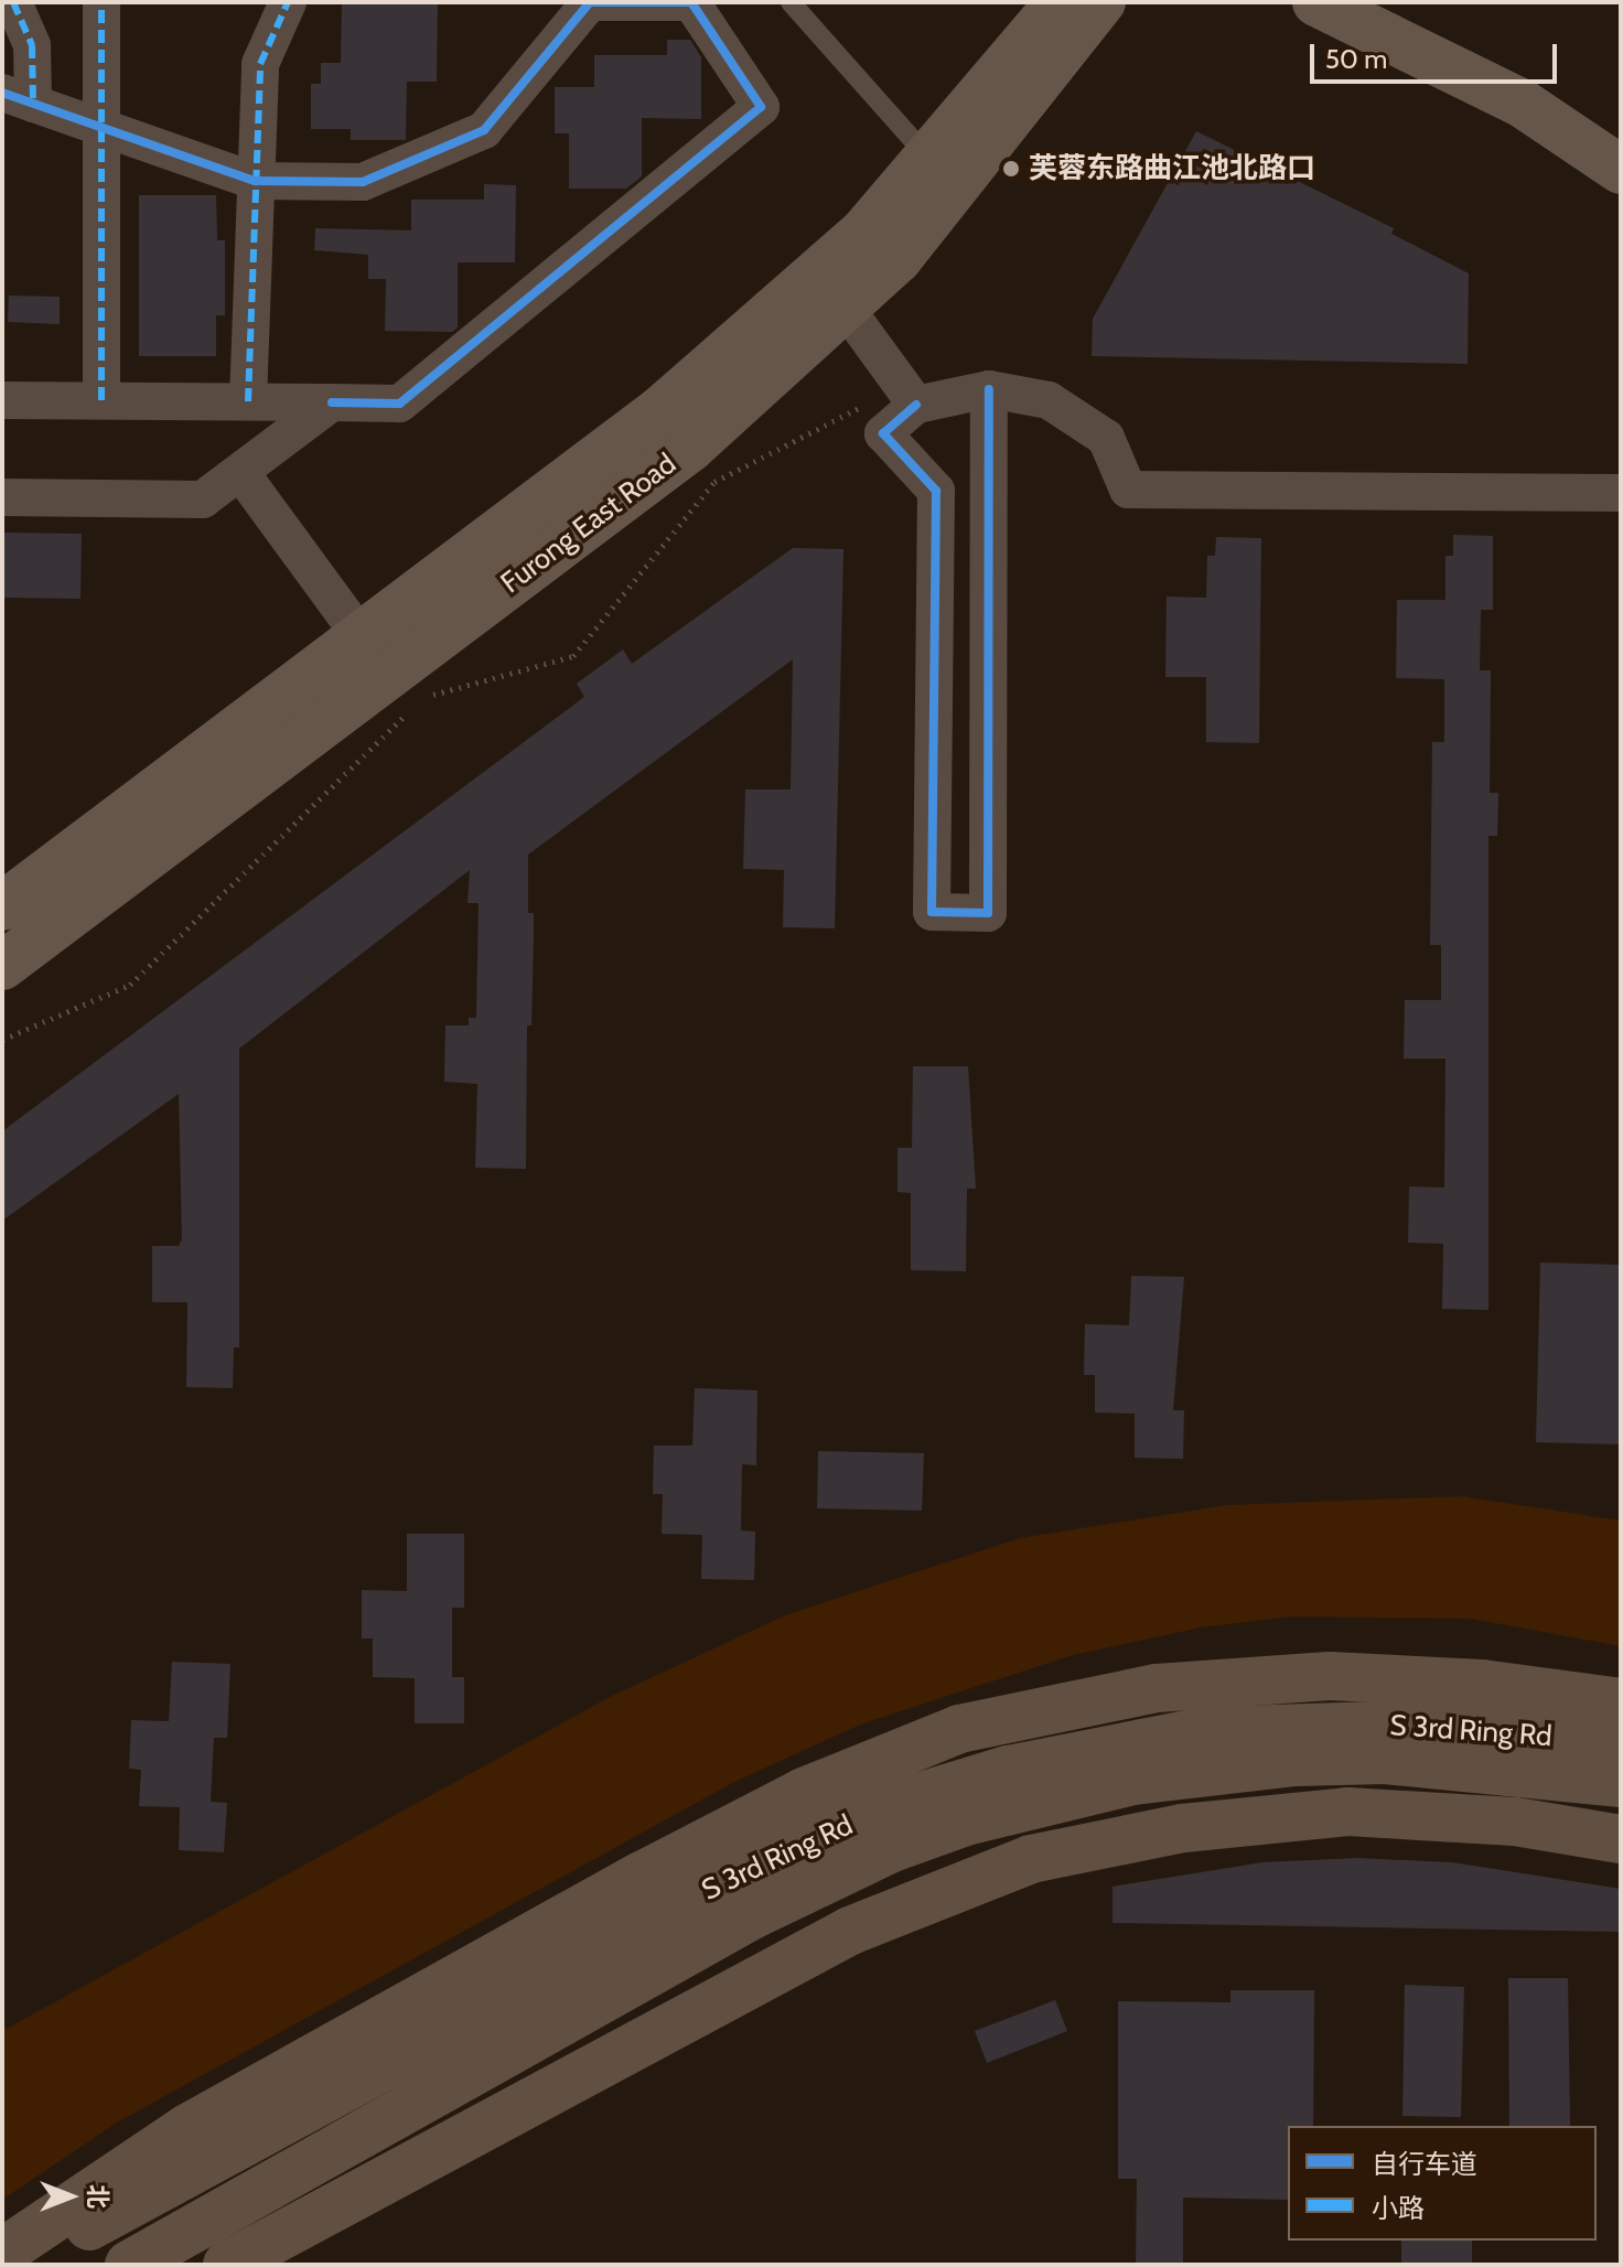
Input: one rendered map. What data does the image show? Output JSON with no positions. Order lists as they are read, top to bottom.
{
  "streets": {
    "highway": ["S 3rd Ring Rd"],
    "main road": ["Furong East Road"]
  },
  "places": ["芙蓉东路曲江池北路口"],
  "legend": ["自行车道", "小路"],
  "scale_bar": "50 m",
  "north": "right"
}
